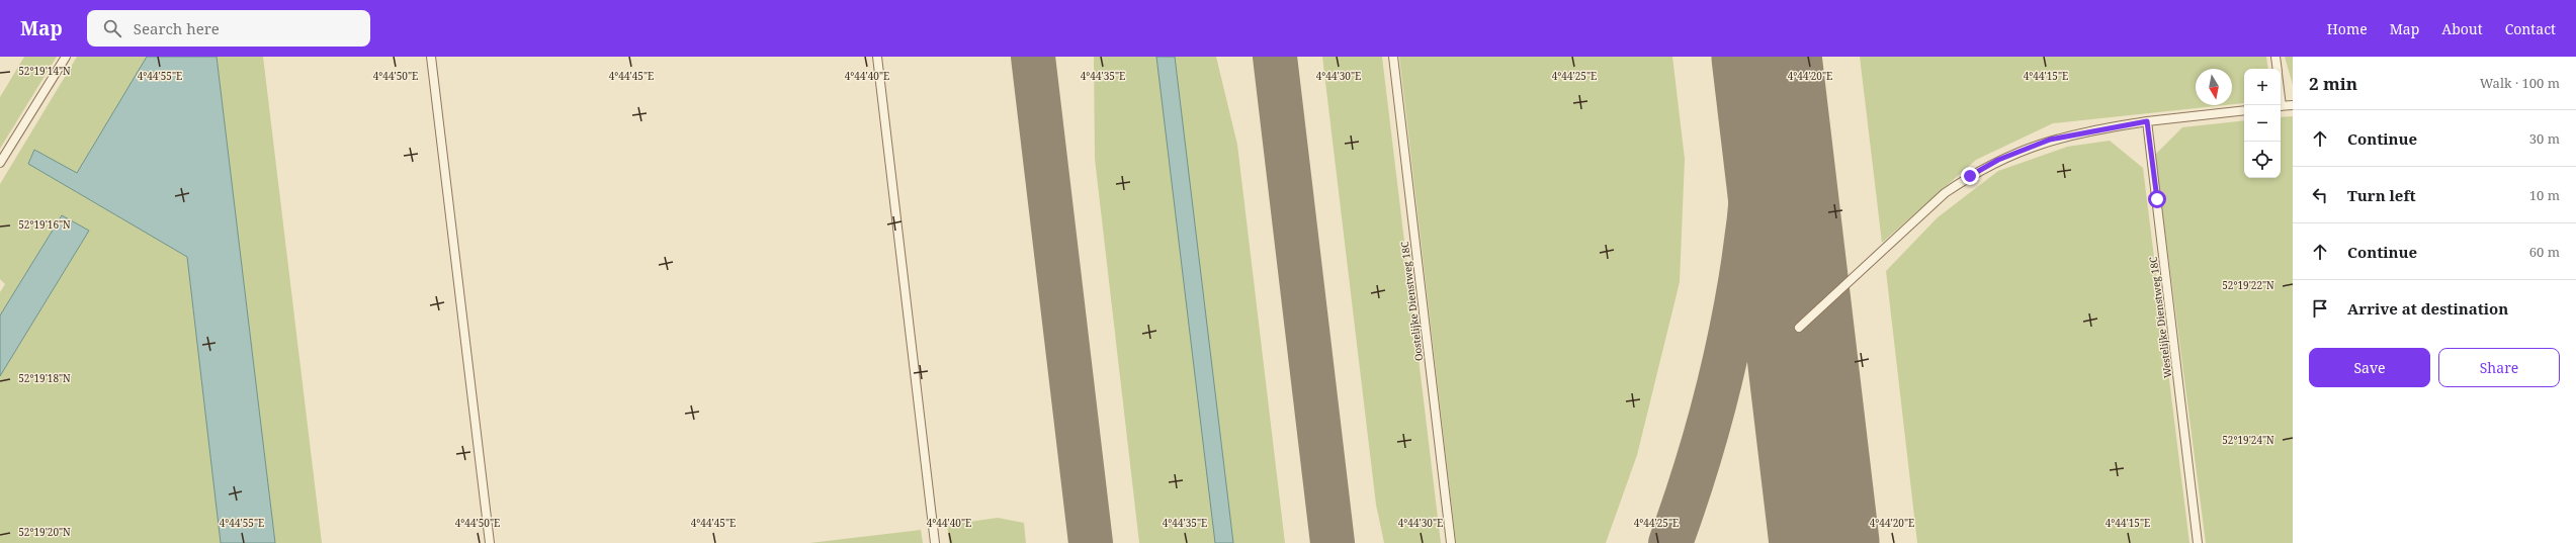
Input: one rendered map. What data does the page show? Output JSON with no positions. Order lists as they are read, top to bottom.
{
  "streets": {
    "lane": ["Oostelijke Dienstweg 18C", "Westelijke Dienstweg 18C"]
  },
  "north": "bottom",
  "page": {
    "header": "Map",
    "search": "Search here",
    "nav": [
      "Home",
      "Map",
      "About",
      "Contact"
    ],
    "heading": ["2 min", "Walk · 100 m"],
    "map_buttons": ["+", "−"],
    "list": [
      ["Continue", "30 m"],
      ["Turn left", "10 m"],
      ["Continue", "60 m"],
      "Arrive at destination"
    ],
    "buttons": ["Save", "Share"]
  },
  "coordinates": [
    "52°19'14\"N",
    "4°44'55\"E",
    "4°44'50\"E",
    "4°44'45\"E",
    "4°44'40\"E",
    "4°44'35\"E",
    "4°44'30\"E",
    "4°44'25\"E",
    "4°44'20\"E",
    "4°44'15\"E",
    "52°19'16\"N",
    "52°19'22\"N",
    "52°19'18\"N",
    "52°19'24\"N",
    "52°19'20\"N"
  ]
}
